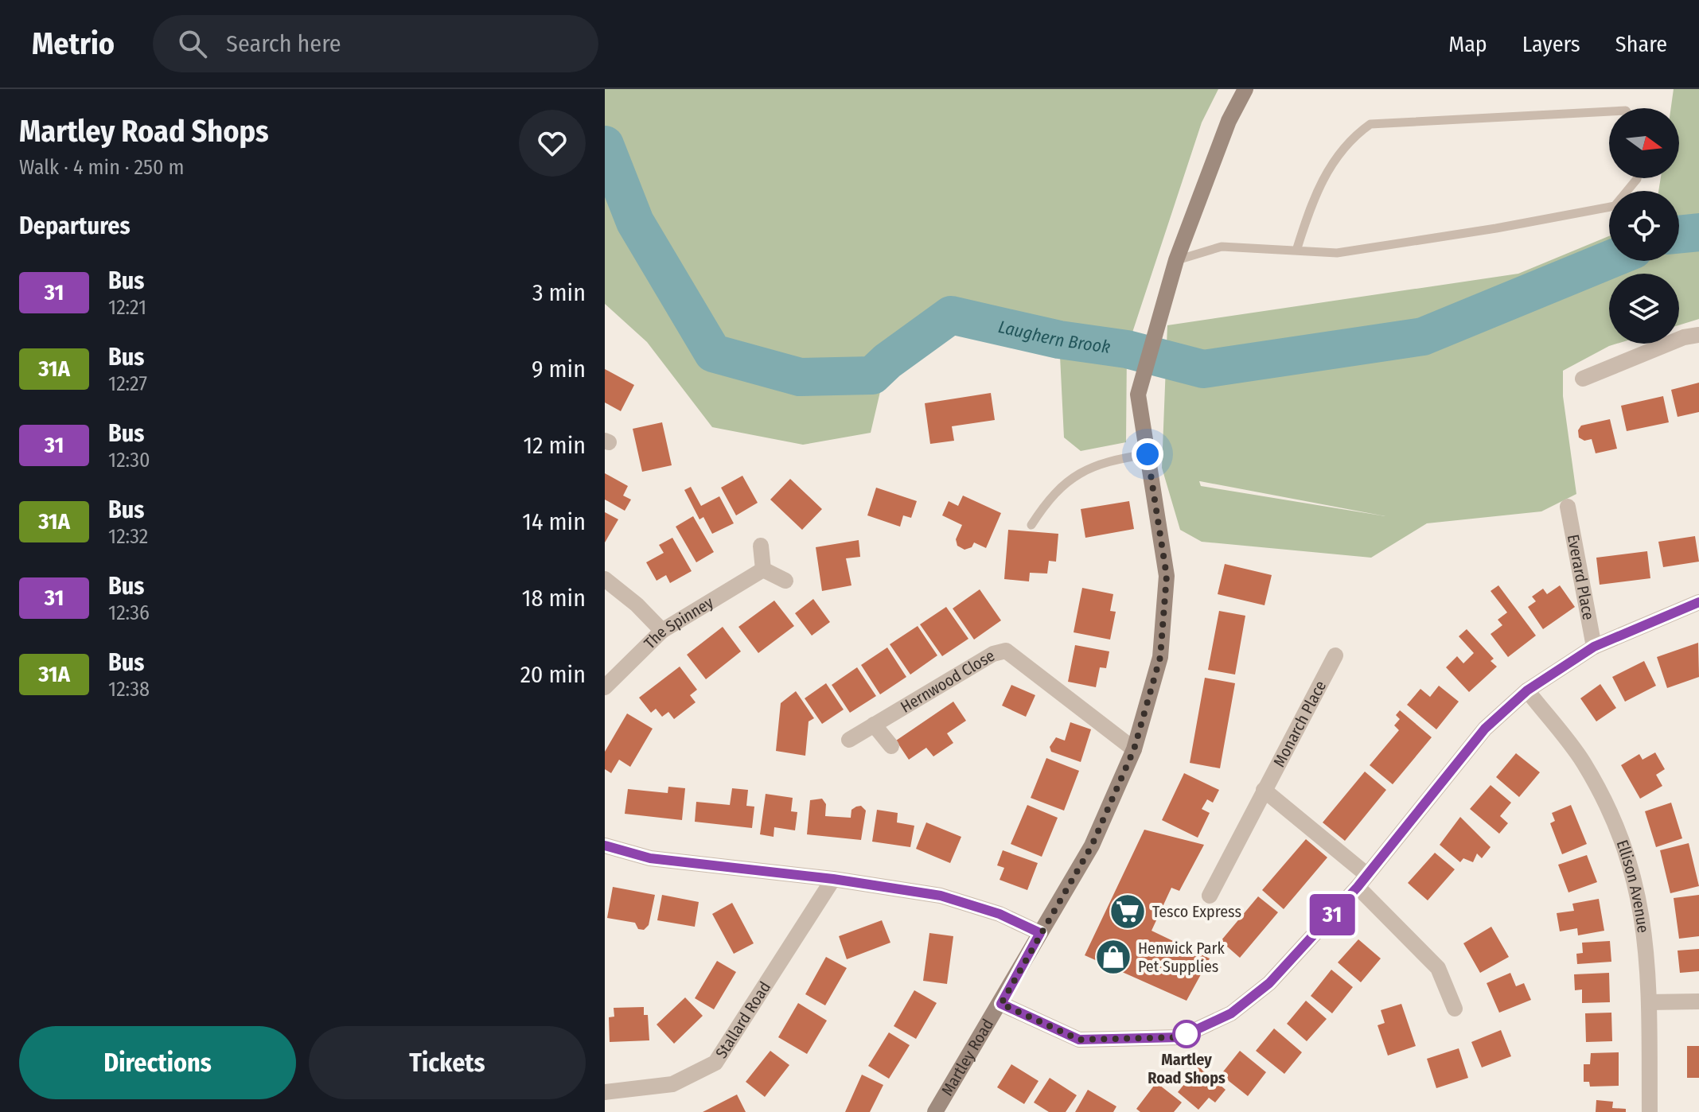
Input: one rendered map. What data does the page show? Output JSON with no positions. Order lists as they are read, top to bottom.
{
  "streets": {
    "main road": ["Martley Road"],
    "street": [
      "Everard Place",
      "The Spinney",
      "Hernwood Close",
      "Monarch Place",
      "Ellison Avenue",
      "Stallard Road"
    ]
  },
  "crossings": [
    ["Hernwood Close", "Martley Road"]
  ],
  "water": ["Laughern Brook"],
  "places": {
    "supermarket": ["Tesco Express"],
    "shop": ["Henwick Park Pet Supplies"],
    "other": ["Martley Road Shops"]
  },
  "lines": ["bus line 31"],
  "north": "right",
  "page": {
    "header": "Metrio",
    "search": "Search here",
    "nav": ["Map", "Layers", "Share"],
    "heading": [
      ["Martley Road Shops", "Walk · 4 min · 250 m"],
      "Departures"
    ],
    "on_map": "31",
    "list": [
      {
        "mark": "31",
        "name": "Bus",
        "note": "12:21",
        "value": "3 min"
      },
      {
        "mark": "31A",
        "name": "Bus",
        "note": "12:27",
        "value": "9 min"
      },
      {
        "mark": "31",
        "name": "Bus",
        "note": "12:30",
        "value": "12 min"
      },
      {
        "mark": "31A",
        "name": "Bus",
        "note": "12:32",
        "value": "14 min"
      },
      {
        "mark": "31",
        "name": "Bus",
        "note": "12:36",
        "value": "18 min"
      },
      {
        "mark": "31A",
        "name": "Bus",
        "note": "12:38",
        "value": "20 min"
      }
    ],
    "buttons": ["Directions", "Tickets"]
  }
}
